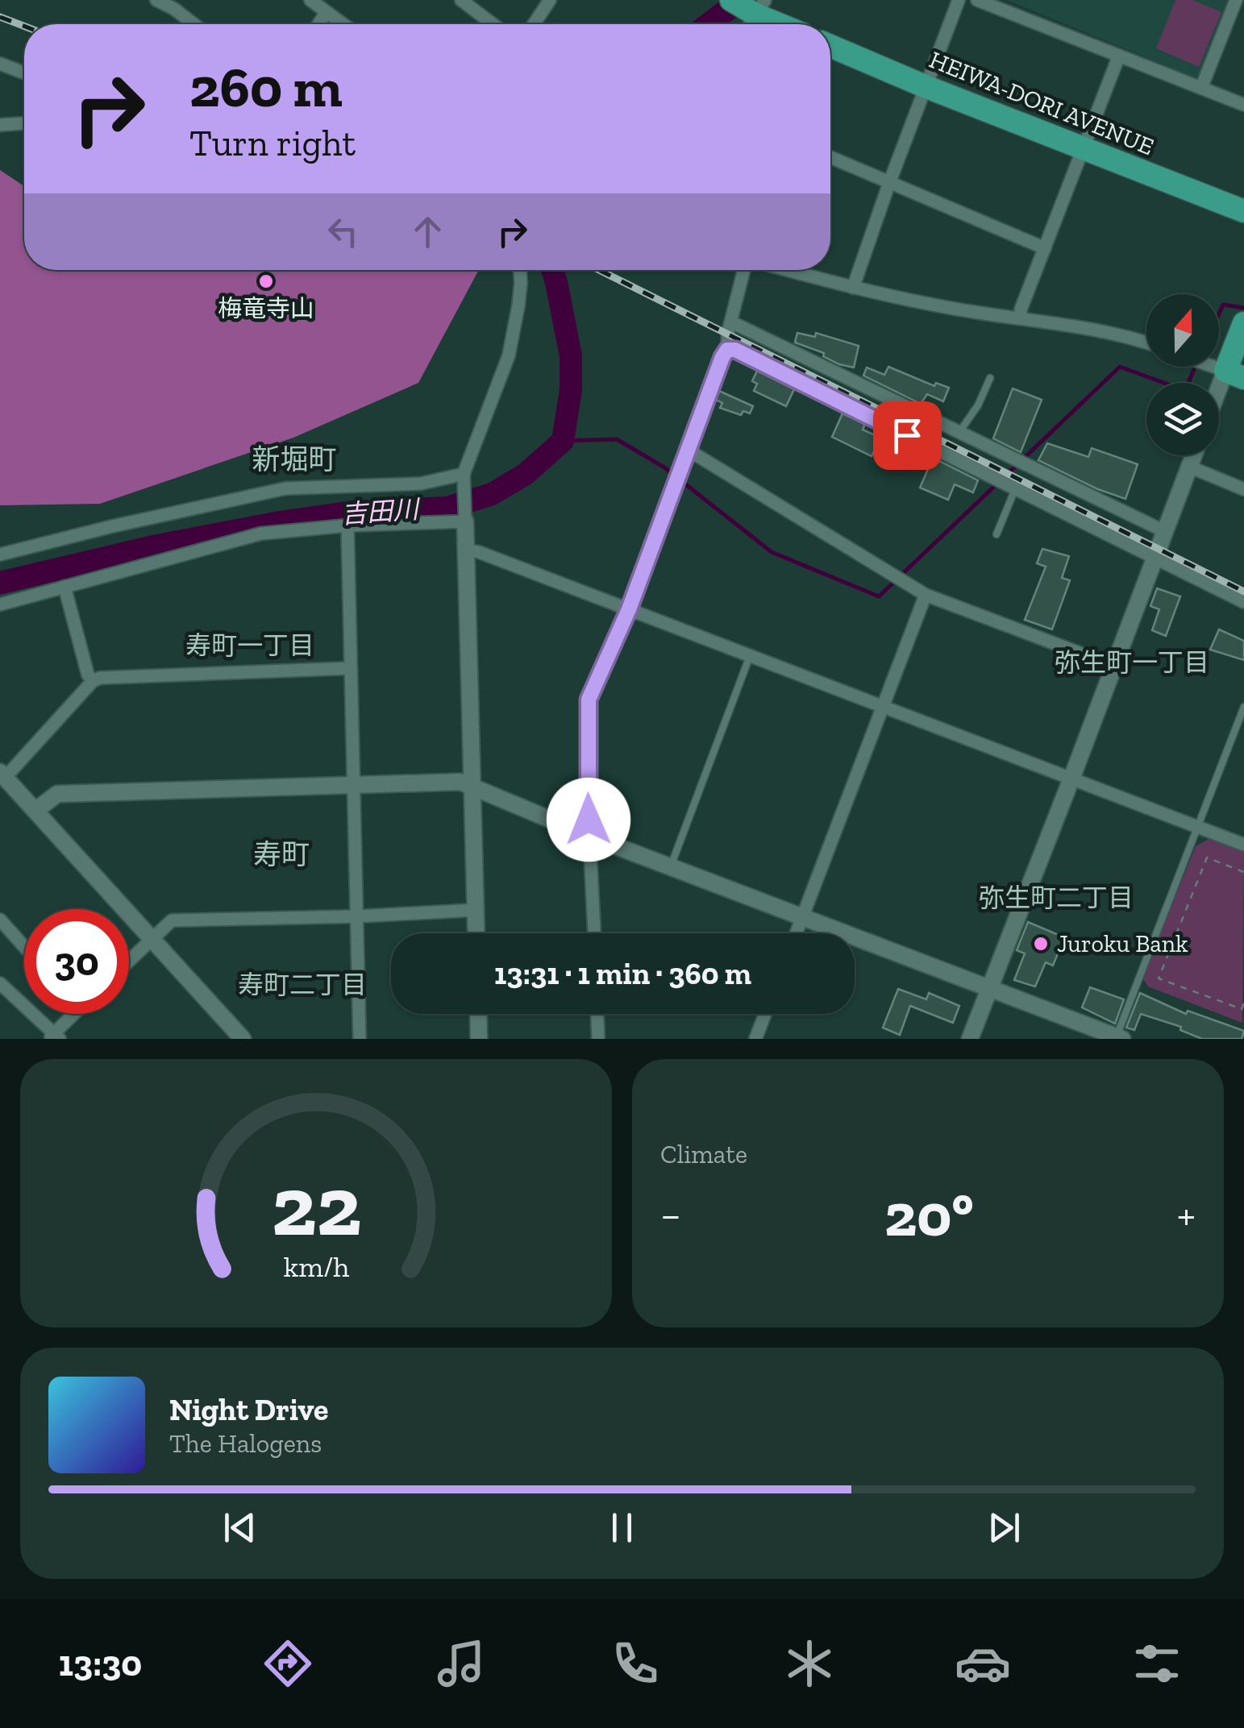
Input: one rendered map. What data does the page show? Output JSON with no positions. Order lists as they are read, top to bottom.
{
  "streets": {
    "highway": ["HEIWA-DORI AVENUE"]
  },
  "districts": [
    "新堀町",
    "寿町一丁目",
    "弥生町一丁目",
    "寿町",
    "弥生町二丁目",
    "寿町二丁目"
  ],
  "water": ["吉田川"],
  "places": ["梅竜寺山", "Juroku Bank"],
  "north": "top",
  "page": {
    "turn": ["260 m", "Turn right"],
    "limit": "30",
    "trip": "13:31 · 1 min · 360 m",
    "tile": "Climate",
    "heat": ["−", "20°", "+"],
    "song": ["Night Drive", "The Halogens"],
    "tabs": "13:30",
    "gauge": ["22", "km/h"]
  }
}
